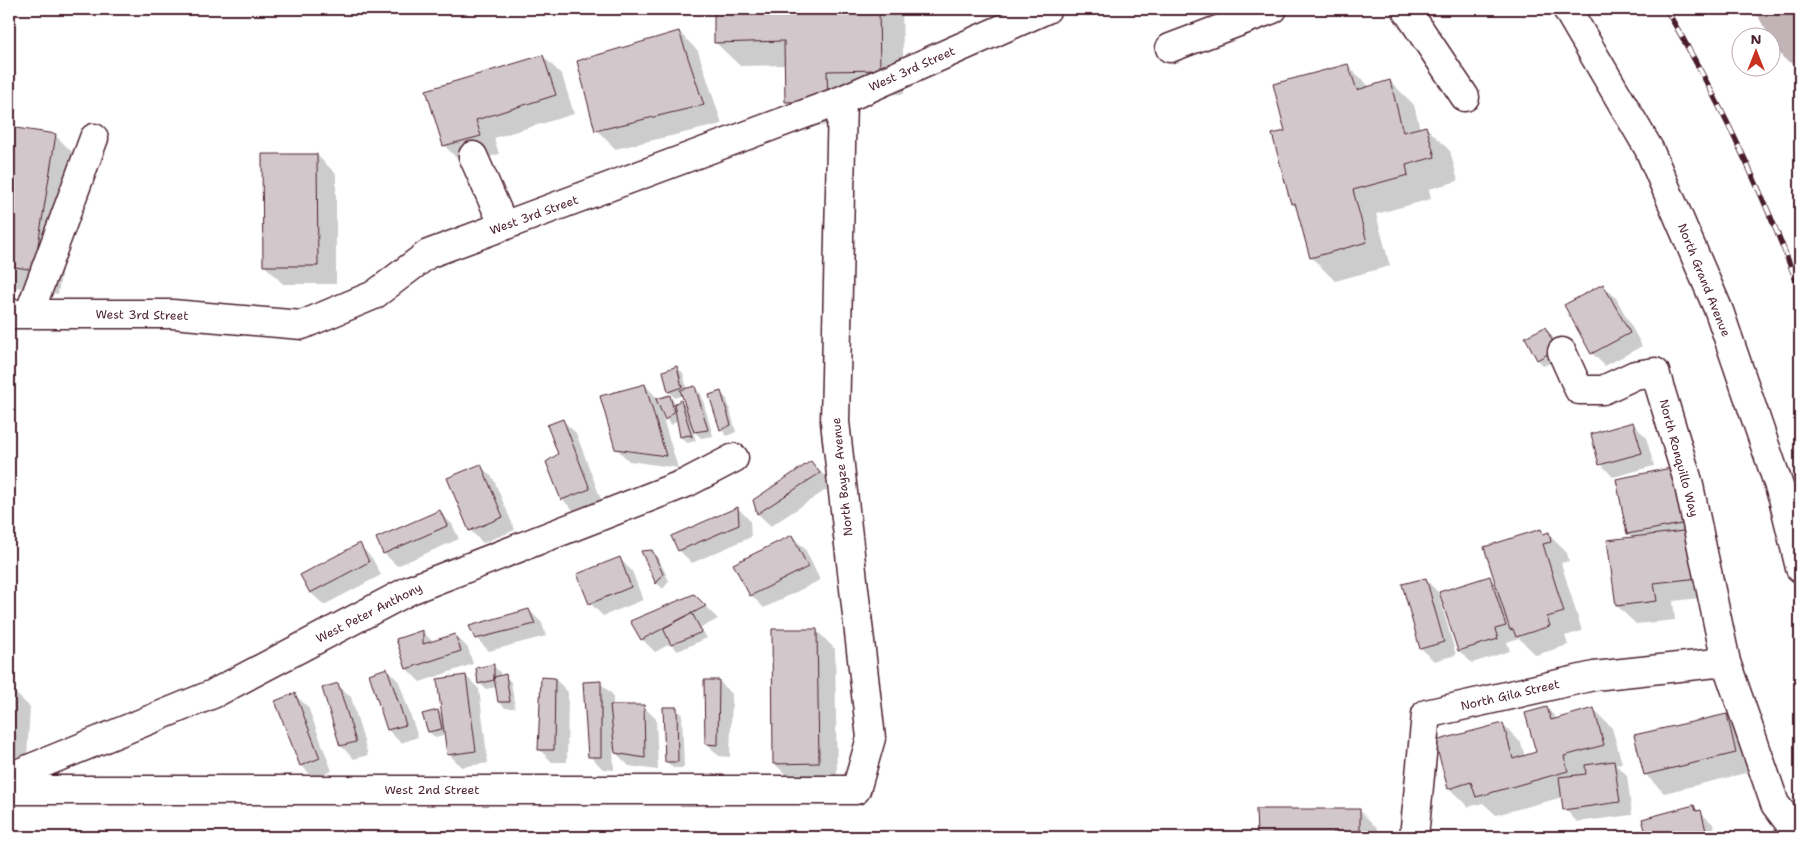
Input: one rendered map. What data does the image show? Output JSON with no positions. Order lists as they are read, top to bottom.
{
  "streets": {
    "street": [
      "West 3rd Street",
      "North Grand Avenue",
      "North Ronquillo Way",
      "North Bayze Avenue",
      "West Peter Anthony",
      "North Gila Street",
      "West 2nd Street"
    ]
  },
  "crossings": [
    ["West 3rd Street", "North Bayze Avenue"],
    ["North Ronquillo Way", "North Gila Street"],
    ["North Bayze Avenue", "West 2nd Street"]
  ],
  "north": "top"
}
